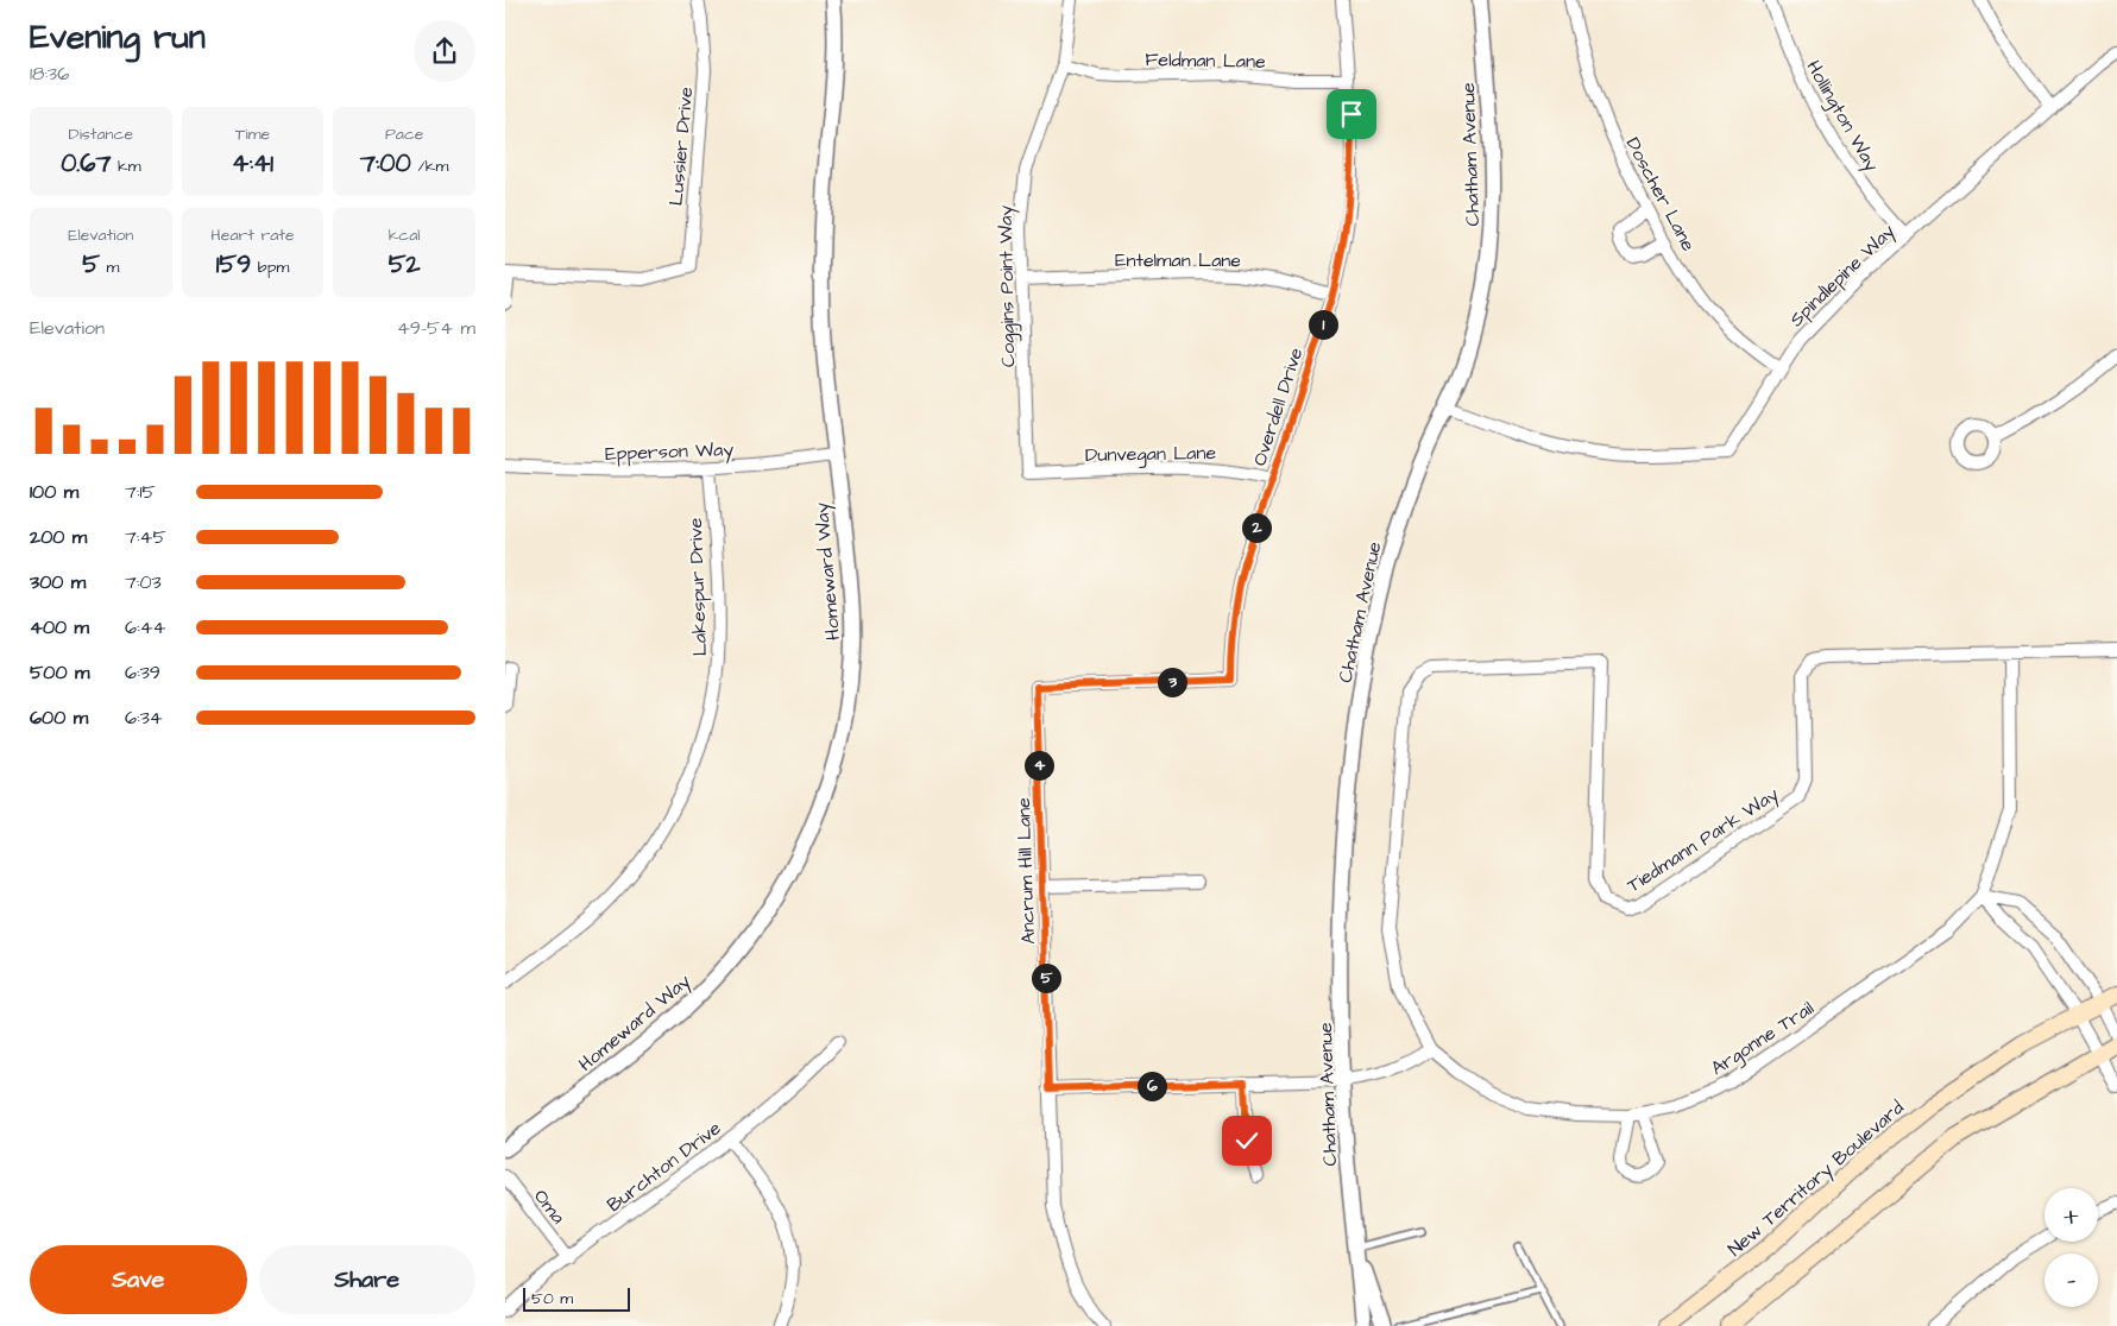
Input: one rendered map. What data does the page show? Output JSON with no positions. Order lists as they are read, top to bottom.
{
  "streets": {
    "main road": ["New Territory Boulevard"],
    "street": [
      "Feldman Lane",
      "Hollington Way",
      "Lussier Drive",
      "Chatham Avenue",
      "Doscher Lane",
      "Entelman Lane",
      "Spindlepine Way",
      "Coggins Point Way",
      "Overdell Drive",
      "Epperson Way",
      "Dunvegan Lane",
      "Homeward Way",
      "Lakespur Drive",
      "Tiedmann Park Way",
      "Ancrum Hill Lane",
      "Argonne Trail",
      "Burchton Drive",
      "Oma"
    ]
  },
  "crossings": [
    ["Feldman Lane", "Coggins Point Way"],
    ["Feldman Lane", "Overdell Drive"],
    ["Hollington Way", "Spindlepine Way"],
    ["Chatham Avenue", "Spindlepine Way"],
    ["Doscher Lane", "Spindlepine Way"],
    ["Entelman Lane", "Coggins Point Way"],
    ["Entelman Lane", "Overdell Drive"],
    ["Coggins Point Way", "Dunvegan Lane"],
    ["Overdell Drive", "Dunvegan Lane"],
    ["Overdell Drive", "Ancrum Hill Lane"],
    ["Epperson Way", "Homeward Way"],
    ["Epperson Way", "Lakespur Drive"],
    ["Tiedmann Park Way", "Argonne Trail"],
    ["Burchton Drive", "Oma"]
  ],
  "scale_bar": "50 m",
  "page": {
    "heading": ["Evening run", "18:36"],
    "stats": [
      ["Distance", "0.67 km"],
      ["Time", "4:41"],
      ["Pace", "7:00 /km"],
      ["Elevation", "5 m"],
      ["Heart rate", "159 bpm"],
      ["kcal", "52"]
    ],
    "chart": ["Elevation", "49–54 m"],
    "pins": [
      "1",
      "2",
      "3",
      "4",
      "5",
      "6"
    ],
    "list": [
      {
        "name": "100 m",
        "note": "7:15"
      },
      {
        "name": "200 m",
        "note": "7:45"
      },
      {
        "name": "300 m",
        "note": "7:03"
      },
      {
        "name": "400 m",
        "note": "6:44"
      },
      {
        "name": "500 m",
        "note": "6:39"
      },
      {
        "name": "600 m",
        "note": "6:34"
      }
    ],
    "map_buttons": ["+", "−"],
    "buttons": ["Save", "Share"],
    "scale": "50 m"
  }
}
